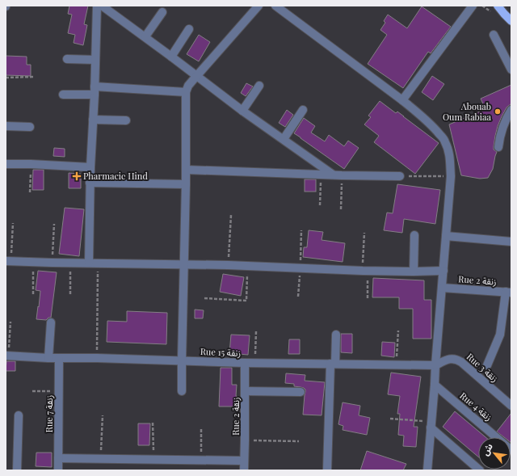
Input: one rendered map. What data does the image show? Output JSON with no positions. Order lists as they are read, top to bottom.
{
  "streets": {
    "street": [
      "Rue 2 زنقة",
      "Rue 15 زنقة",
      "Rue 3 زنقة",
      "Rue 4 زنقة",
      "Rue 7 زنقة"
    ]
  },
  "crossings": [
    ["Rue 2 زنقة", "Rue 15 زنقة"],
    ["Rue 15 زنقة", "Rue 3 زنقة"],
    ["Rue 15 زنقة", "Rue 7 زنقة"]
  ],
  "places": {
    "other": ["Abouab Oum Rabiaa"],
    "health": ["Pharmacie Hind"]
  },
  "north": "top left"
}
